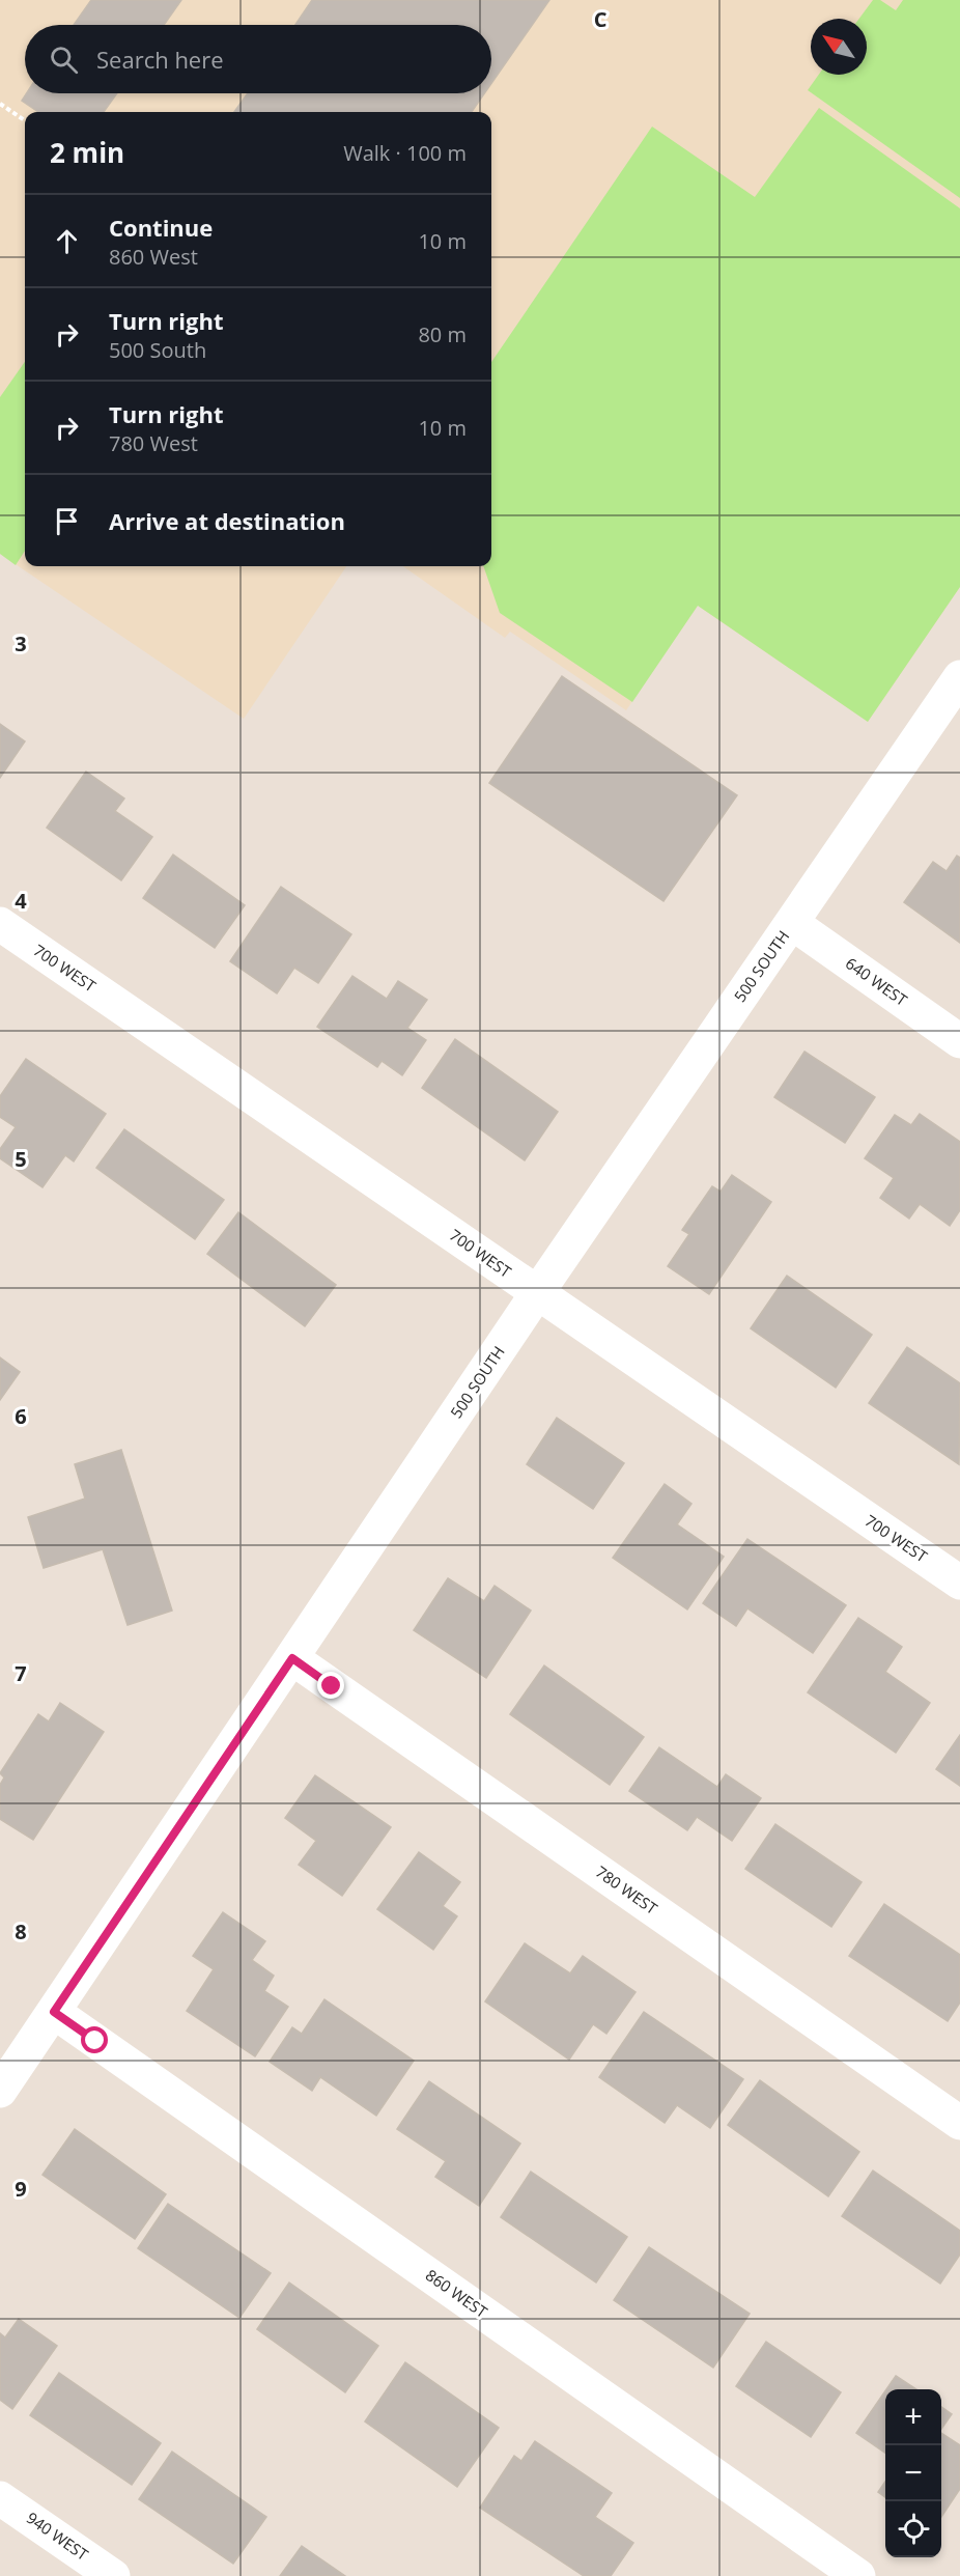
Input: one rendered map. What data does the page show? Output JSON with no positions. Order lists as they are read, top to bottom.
{
  "streets": {
    "street": [
      "500 SOUTH",
      "700 WEST",
      "640 WEST",
      "780 WEST",
      "860 WEST",
      "940 WEST"
    ]
  },
  "crossings": [
    ["500 SOUTH", "700 WEST"],
    ["500 SOUTH", "640 WEST"],
    ["500 SOUTH", "780 WEST"],
    ["500 SOUTH", "860 WEST"]
  ],
  "north": "top left",
  "page": {
    "search": "Search here",
    "heading": ["2 min", "Walk · 100 m"],
    "list": [
      ["Continue", "860 West", "10 m"],
      ["Turn right", "500 South", "80 m"],
      ["Turn right", "780 West", "10 m"],
      "Arrive at destination"
    ],
    "map_buttons": ["+", "−"]
  },
  "grid": {
    "columns": ["C"],
    "rows": [
      "3",
      "4",
      "5",
      "6",
      "7",
      "8",
      "9"
    ]
  }
}
